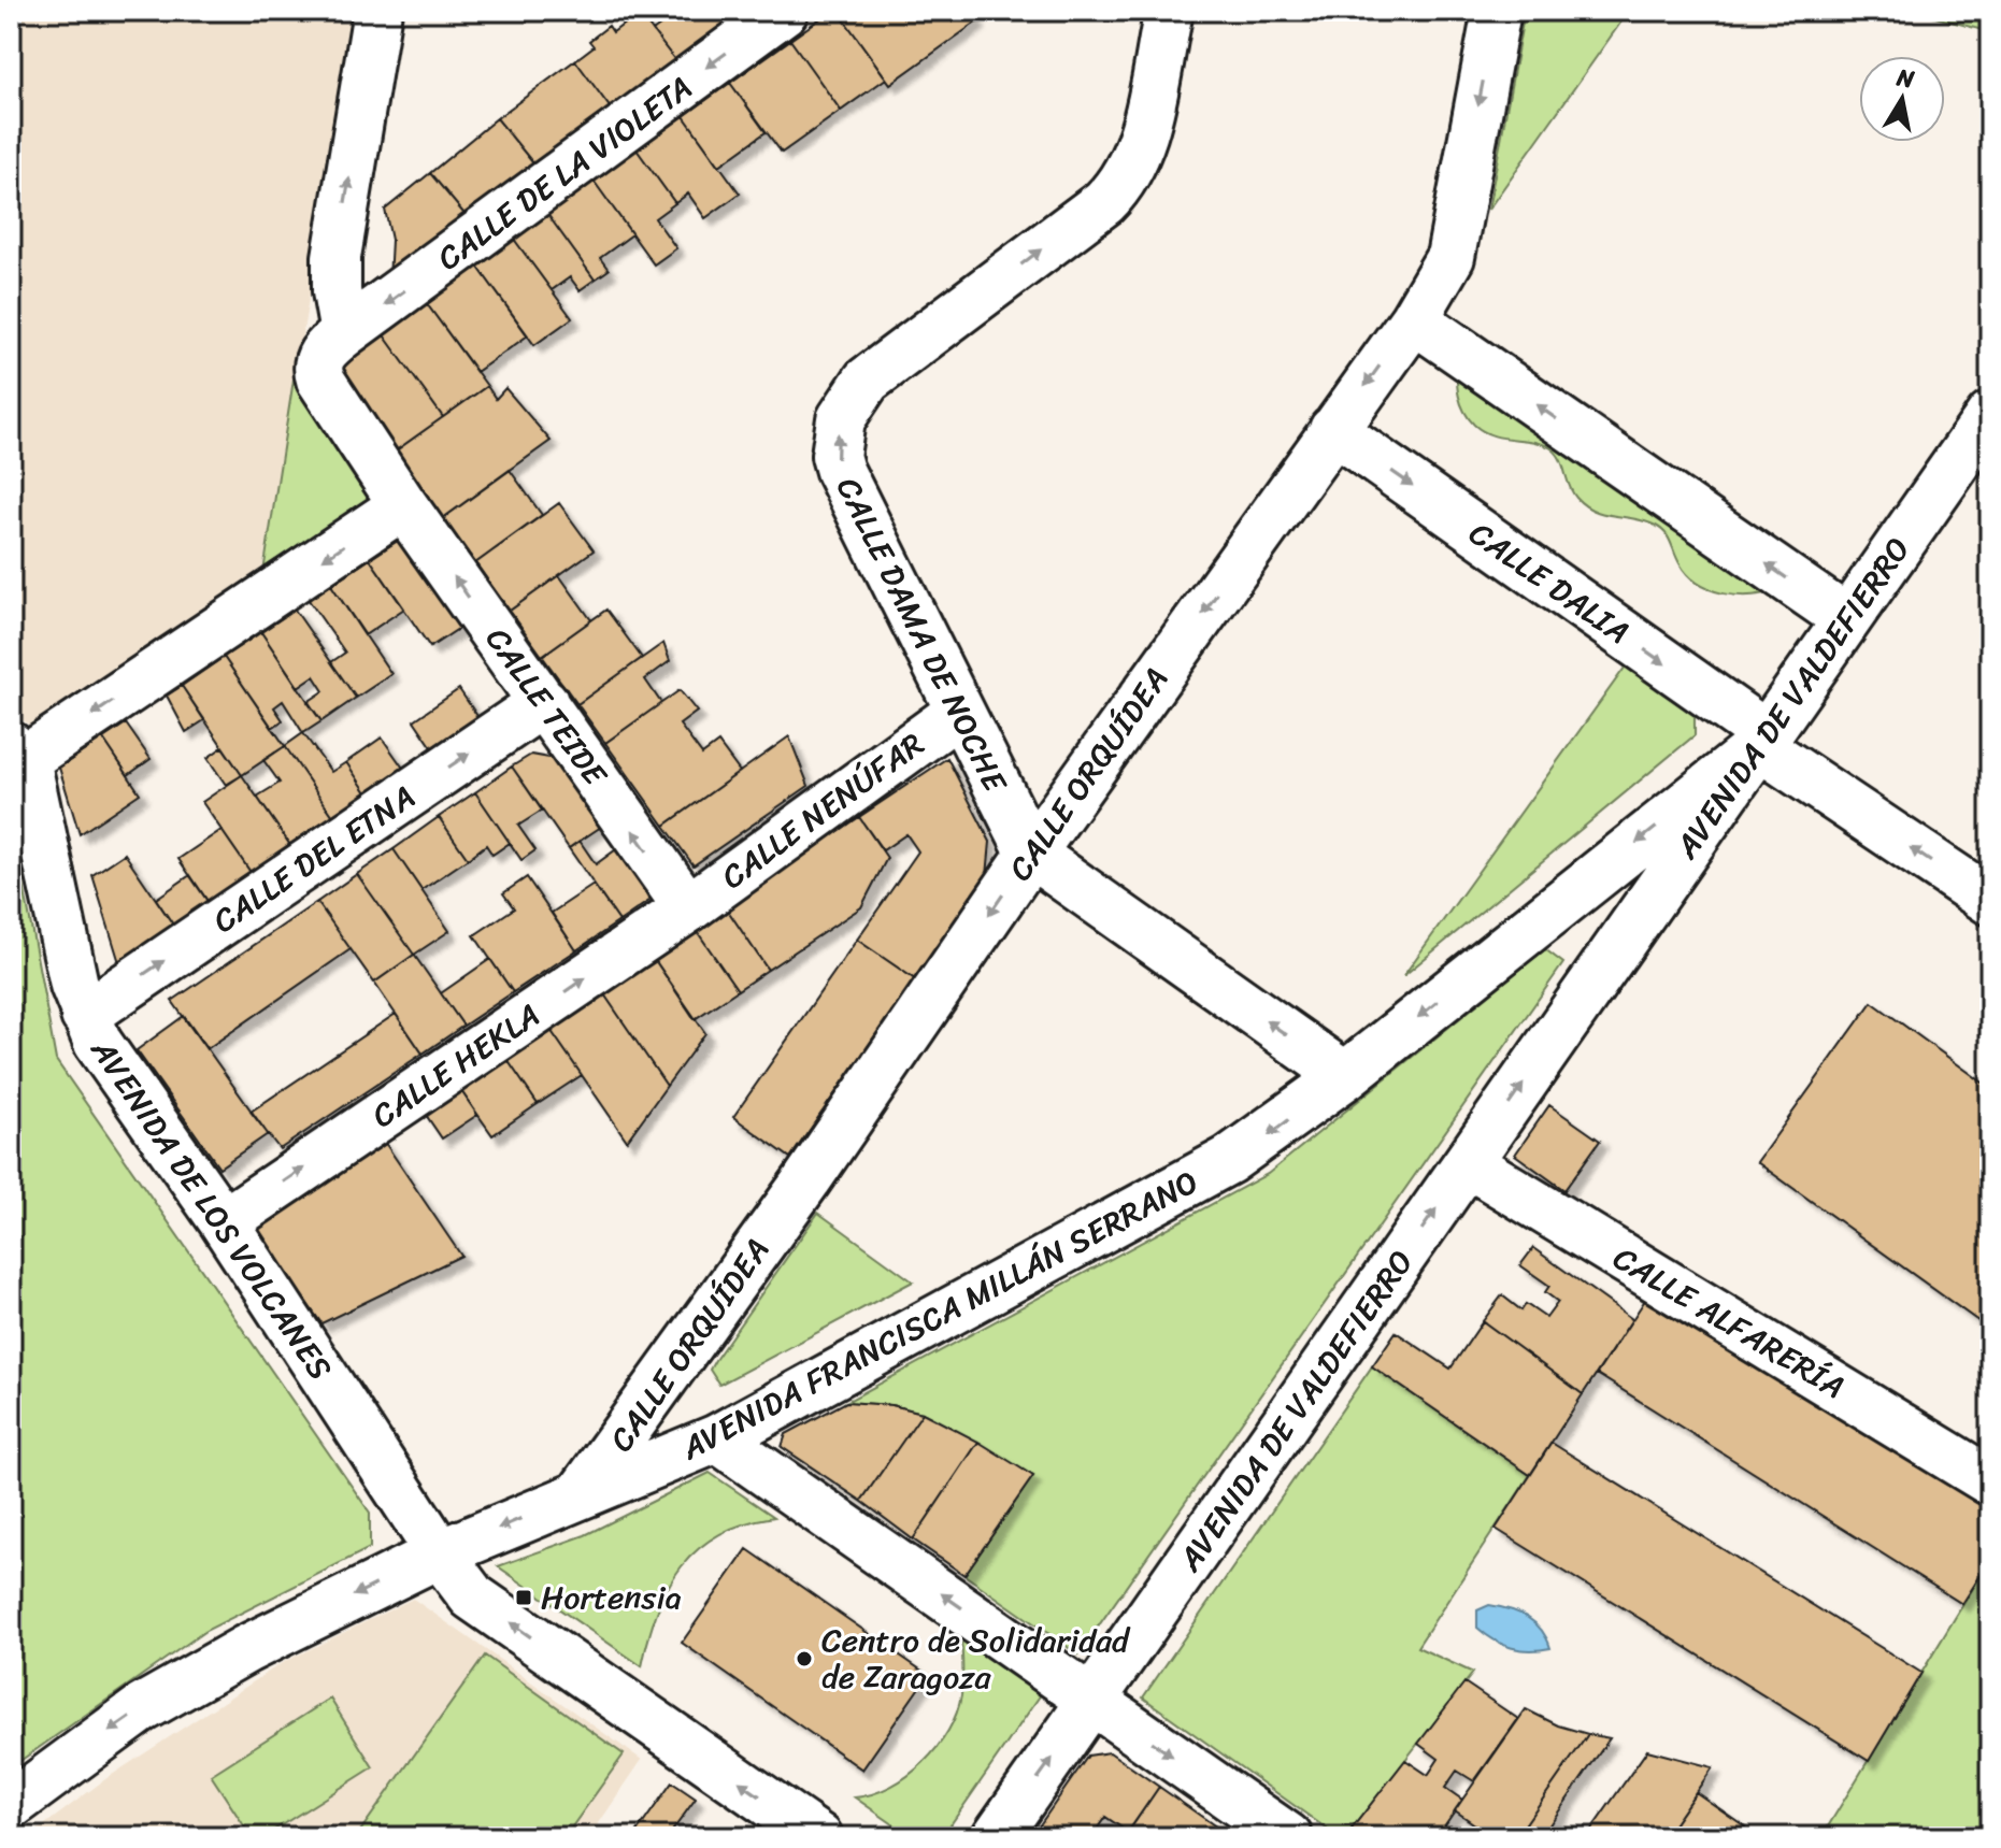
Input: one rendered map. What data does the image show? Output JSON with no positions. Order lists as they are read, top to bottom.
{
  "streets": {
    "street": [
      "CALLE DE LA VIOLETA",
      "CALLE DALIA",
      "CALLE DAMA DE NOCHE",
      "AVENIDA DE VALDEFIERRO",
      "CALLE TEIDE",
      "CALLE ORQUÍDEA",
      "CALLE NENÚFAR",
      "CALLE DEL ETNA",
      "CALLE HEKLA",
      "AVENIDA DE LOS VOLCANES",
      "AVENIDA FRANCISCA MILLÁN SERRANO",
      "CALLE ALFARERÍA"
    ]
  },
  "crossings": [
    ["CALLE DE LA VIOLETA", "CALLE TEIDE"],
    ["CALLE DALIA", "AVENIDA DE VALDEFIERRO"],
    ["CALLE DALIA", "CALLE ORQUÍDEA"],
    ["CALLE DALIA", "AVENIDA FRANCISCA MILLÁN SERRANO"],
    ["CALLE DAMA DE NOCHE", "CALLE ORQUÍDEA"],
    ["CALLE DAMA DE NOCHE", "CALLE NENÚFAR"],
    ["CALLE DAMA DE NOCHE", "AVENIDA FRANCISCA MILLÁN SERRANO"],
    ["AVENIDA DE VALDEFIERRO", "AVENIDA FRANCISCA MILLÁN SERRANO"],
    ["AVENIDA DE VALDEFIERRO", "CALLE ALFARERÍA"],
    ["CALLE TEIDE", "CALLE NENÚFAR"],
    ["CALLE TEIDE", "CALLE DEL ETNA"],
    ["CALLE TEIDE", "CALLE HEKLA"],
    ["CALLE ORQUÍDEA", "AVENIDA FRANCISCA MILLÁN SERRANO"],
    ["CALLE NENÚFAR", "CALLE HEKLA"],
    ["CALLE DEL ETNA", "AVENIDA DE LOS VOLCANES"],
    ["CALLE HEKLA", "AVENIDA DE LOS VOLCANES"],
    ["AVENIDA DE LOS VOLCANES", "AVENIDA FRANCISCA MILLÁN SERRANO"]
  ],
  "one_way": [
    "CALLE DE LA VIOLETA",
    "AVENIDA DE VALDEFIERRO",
    "CALLE TEIDE",
    "CALLE ORQUÍDEA",
    "CALLE HEKLA",
    "AVENIDA FRANCISCA MILLÁN SERRANO"
  ],
  "places": {
    "transit": ["Hortensia"],
    "other": ["Centro de Solidaridad de Zaragoza"]
  },
  "north": "top"
}
